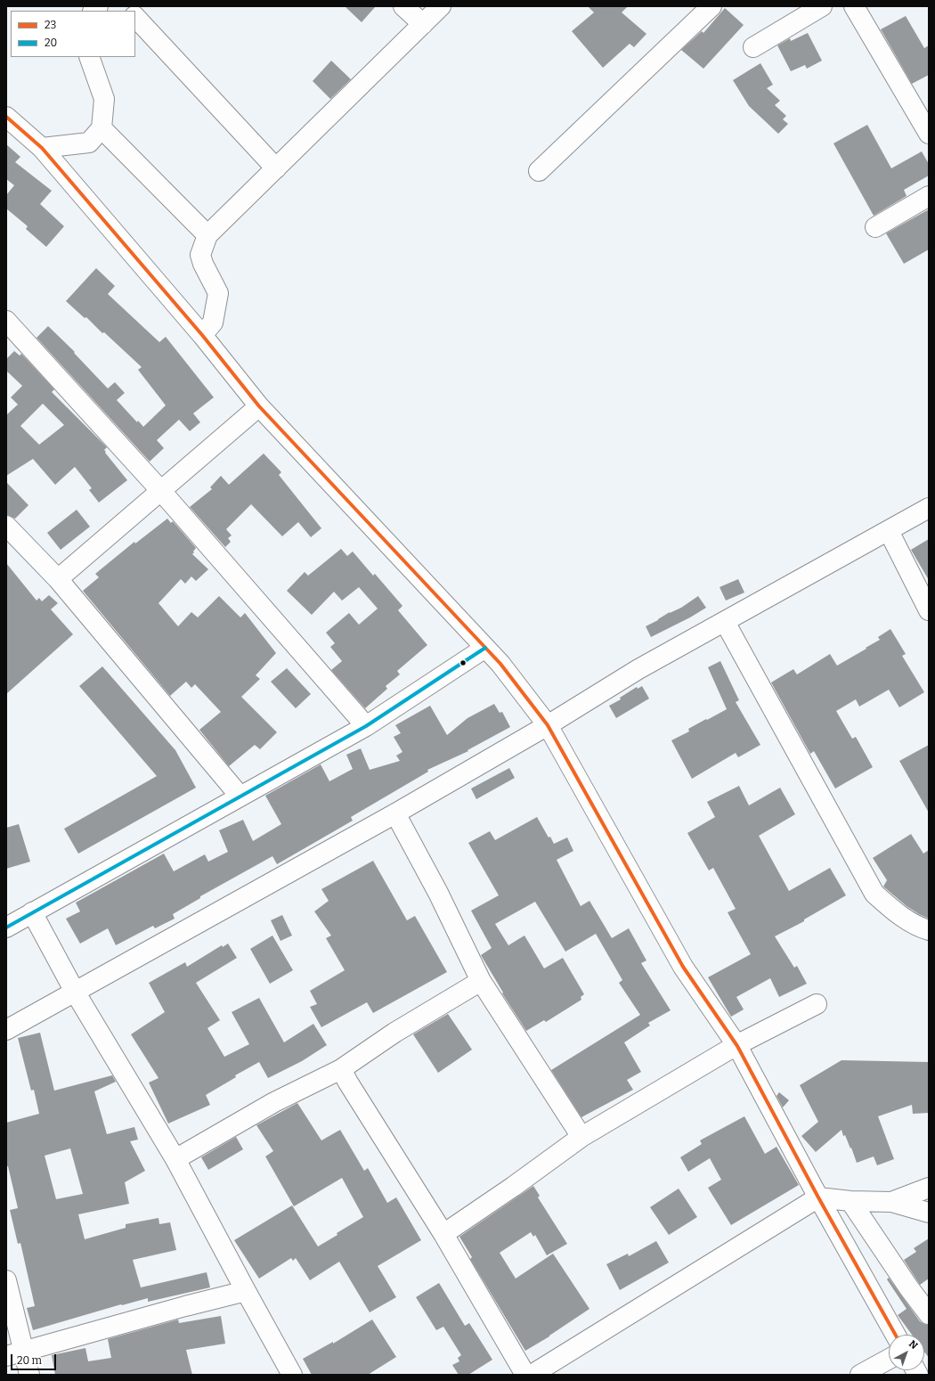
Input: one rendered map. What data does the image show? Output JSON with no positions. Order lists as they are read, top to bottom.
{
  "lines": ["transit line 23", "transit line 20"],
  "legend": ["23", "20"],
  "scale_bar": "20 m",
  "north": "top right"
}
